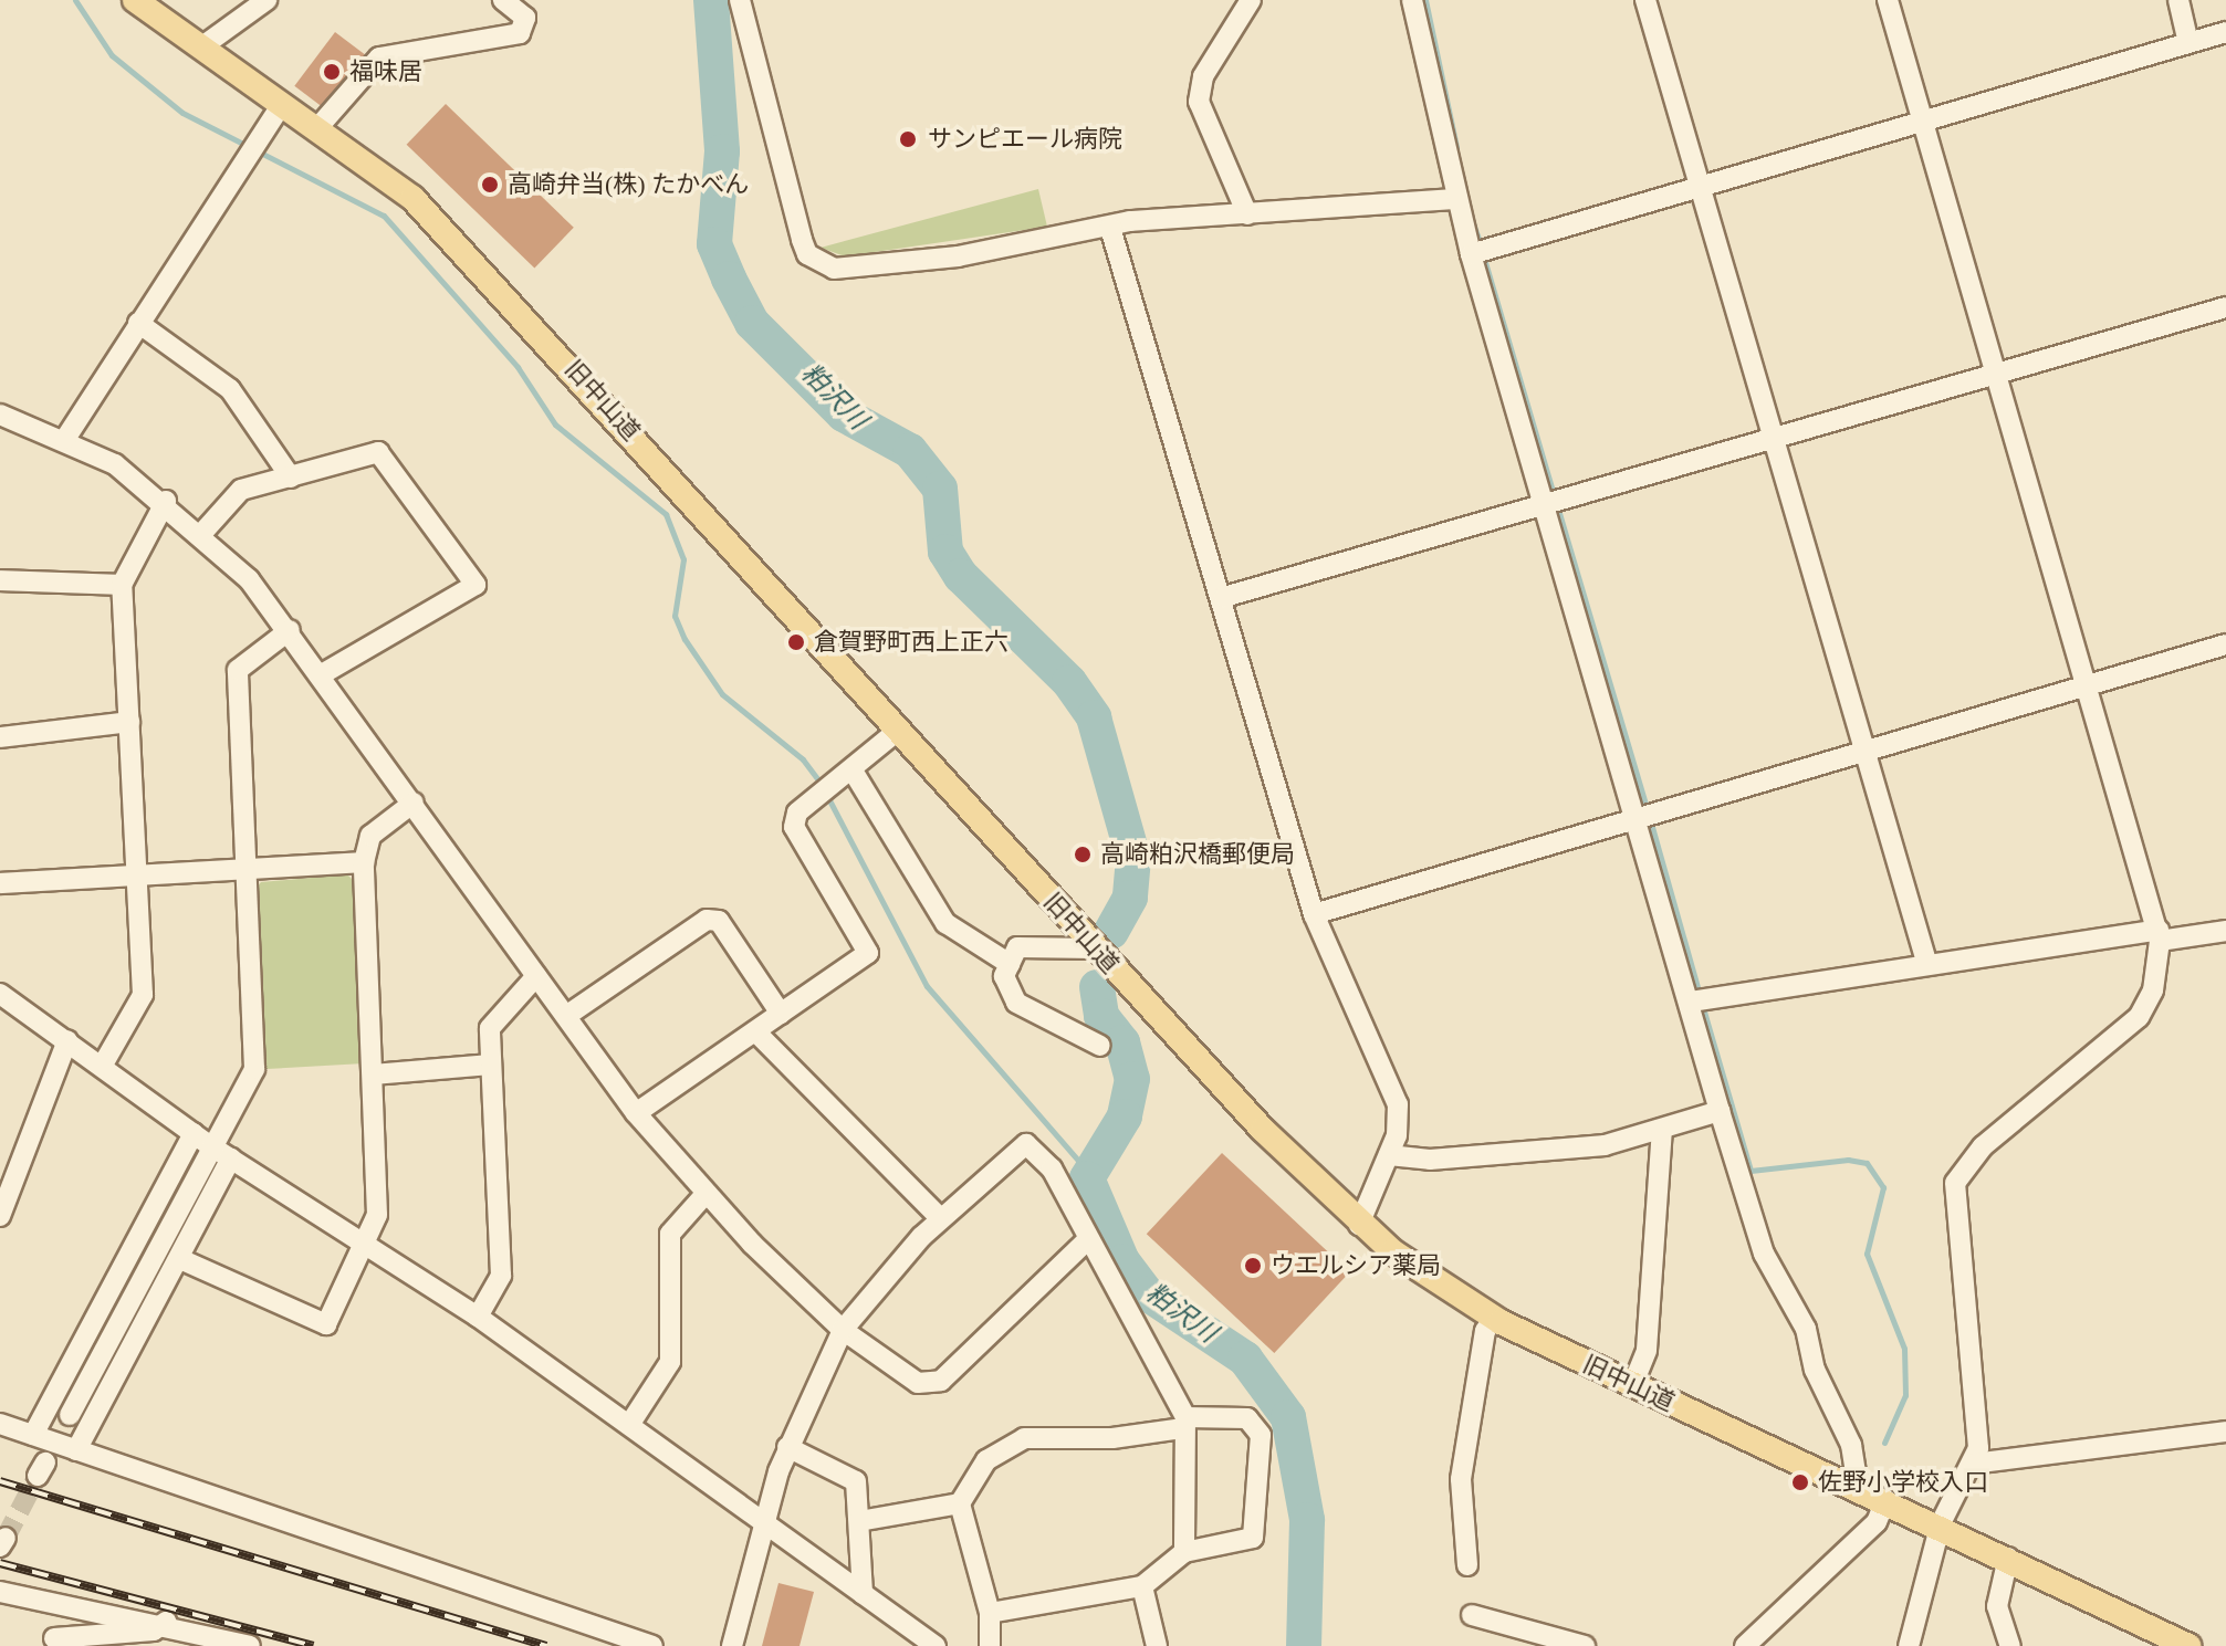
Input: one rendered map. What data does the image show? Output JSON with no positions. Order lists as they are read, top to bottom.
{
  "streets": {
    "main road": ["旧中山道"]
  },
  "water": ["粕沢川"],
  "places": [
    "福味居",
    "サンピエール病院",
    "高崎弁当(株) たかべん",
    "倉賀野町西上正六",
    "高崎粕沢橋郵便局",
    "ウエルシア薬局",
    "佐野小学校入口"
  ]
}
